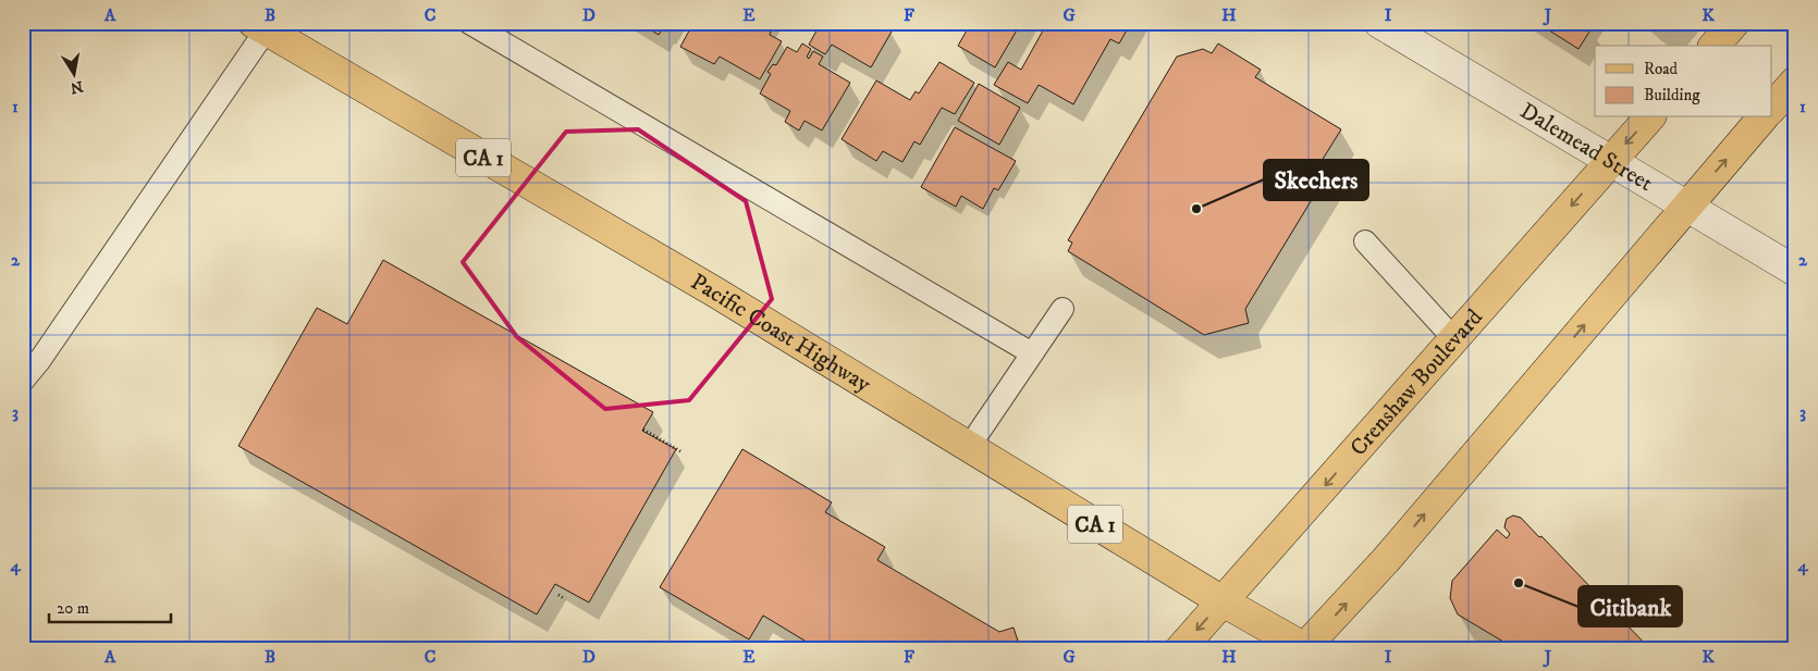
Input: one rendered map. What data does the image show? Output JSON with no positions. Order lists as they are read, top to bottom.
{
  "streets": {
    "main road": ["CA 1", "Pacific Coast Highway", "Crenshaw Boulevard"],
    "street": ["Dalemead Street"]
  },
  "crossings": [
    ["Dalemead Street", "Crenshaw Boulevard"],
    ["Pacific Coast Highway", "Crenshaw Boulevard"]
  ],
  "places": ["Skechers", "Citibank"],
  "legend": ["Road", "Building"],
  "scale_bar": "20 m",
  "north": "bottom",
  "grid": {
    "columns": [
      "A",
      "B",
      "C",
      "D",
      "E",
      "F",
      "G",
      "H",
      "I",
      "J",
      "K"
    ],
    "rows": [
      "1",
      "2",
      "3",
      "4"
    ]
  }
}
